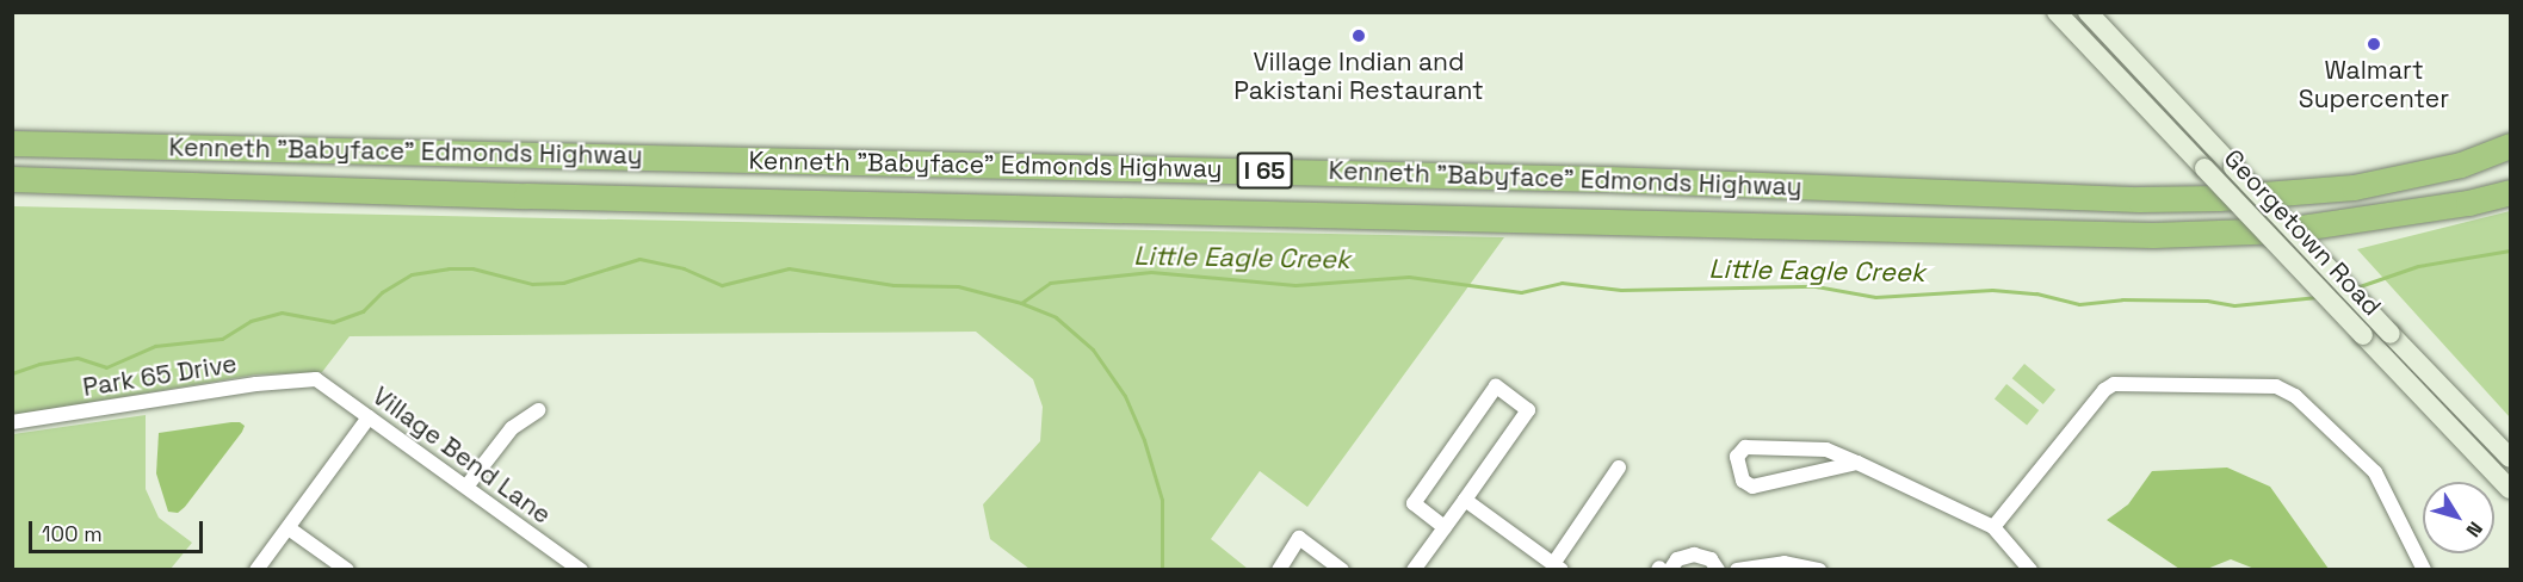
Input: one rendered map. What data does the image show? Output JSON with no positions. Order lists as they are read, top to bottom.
{
  "streets": {
    "highway": ["Kenneth \"Babyface\" Edmonds Highway", "I 65"],
    "main road": ["Georgetown Road"],
    "street": ["Park 65 Drive", "Village Bend Lane"]
  },
  "crossings": [
    ["Park 65 Drive", "Village Bend Lane"]
  ],
  "water": ["Little Eagle Creek"],
  "places": ["Village Indian and Pakistani Restaurant", "Walmart Supercenter"],
  "scale_bar": "100 m",
  "north": "bottom right"
}
